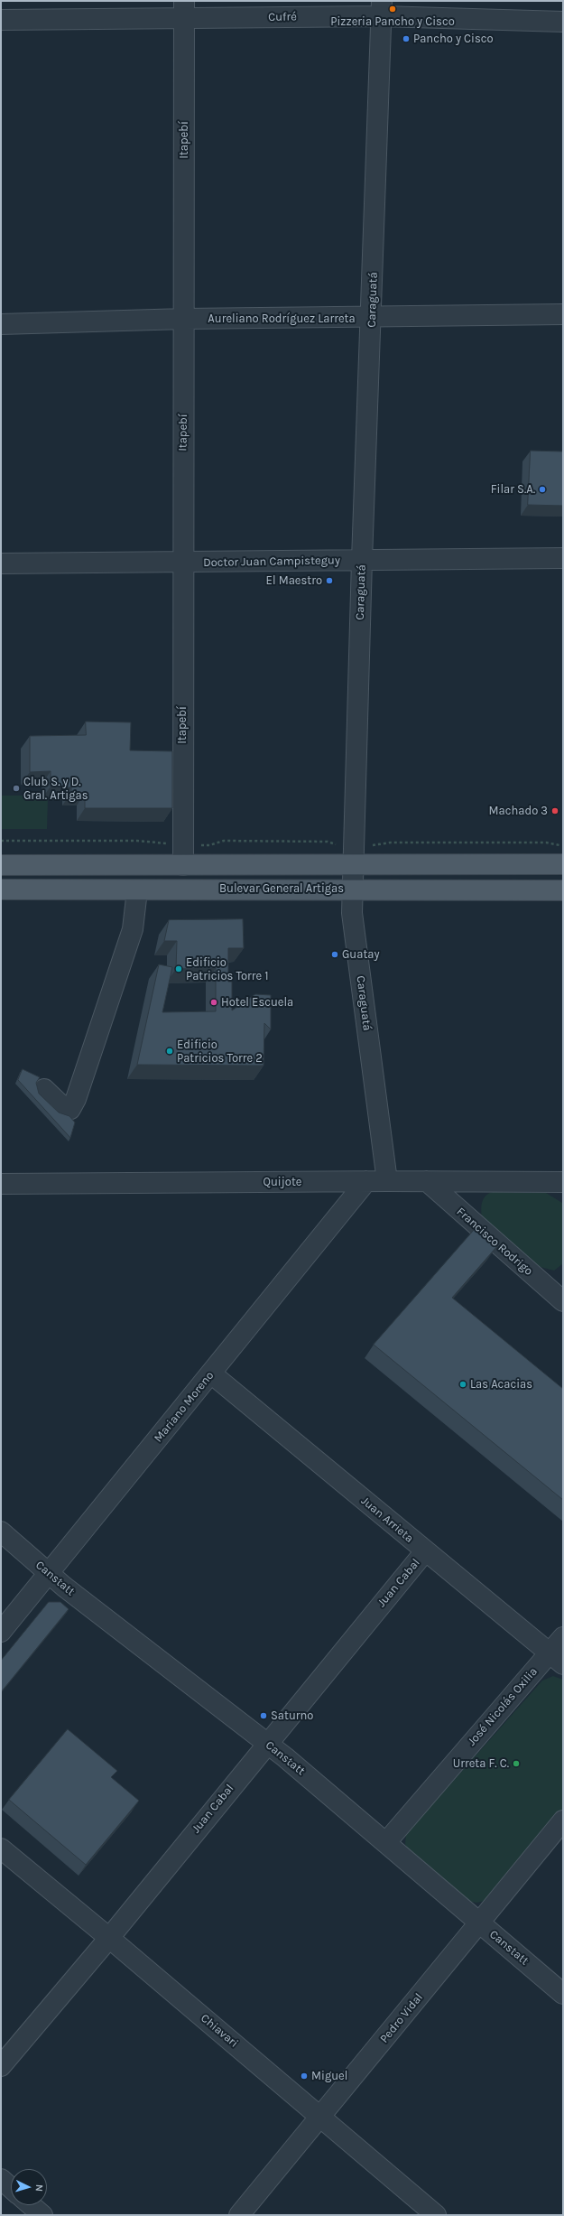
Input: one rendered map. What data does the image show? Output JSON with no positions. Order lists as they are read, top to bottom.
{
  "streets": {
    "main road": ["Bulevar General Artigas"],
    "street": [
      "Cufré",
      "Itapebí",
      "Caraguatá",
      "Aureliano Rodríguez Larreta",
      "Doctor Juan Campisteguy",
      "Quijote",
      "Francisco Rodrigo",
      "Mariano Moreno",
      "Juan Arrieta",
      "Canstatt",
      "Juan Cabal",
      "José Nicolás Oxilia",
      "Pedro Vidal",
      "Chiavari"
    ]
  },
  "crossings": [
    ["Cufré", "Itapebí"],
    ["Cufré", "Caraguatá"],
    ["Itapebí", "Aureliano Rodríguez Larreta"],
    ["Itapebí", "Doctor Juan Campisteguy"],
    ["Itapebí", "Bulevar General Artigas"],
    ["Caraguatá", "Aureliano Rodríguez Larreta"],
    ["Caraguatá", "Doctor Juan Campisteguy"],
    ["Caraguatá", "Bulevar General Artigas"],
    ["Caraguatá", "Quijote"],
    ["Quijote", "Francisco Rodrigo"],
    ["Quijote", "Mariano Moreno"],
    ["Mariano Moreno", "Juan Arrieta"],
    ["Mariano Moreno", "Canstatt"],
    ["Juan Arrieta", "Juan Cabal"],
    ["Juan Arrieta", "José Nicolás Oxilia"],
    ["Canstatt", "Juan Cabal"],
    ["Canstatt", "José Nicolás Oxilia"],
    ["Canstatt", "Pedro Vidal"],
    ["Juan Cabal", "Chiavari"],
    ["Pedro Vidal", "Chiavari"]
  ],
  "places": [
    "Pizzeria Pancho y Cisco",
    "Pancho y Cisco",
    "Filar S.A.",
    "El Maestro",
    "Club S. y D. Gral. Artigas",
    "Machado 3",
    "Guatay",
    "Edificio Patricios Torre 1",
    "Hotel Escuela",
    "Edificio Patricios Torre 2",
    "Las Acacias",
    "Saturno",
    "Urreta F. C.",
    "Miguel"
  ],
  "north": "right"
}
